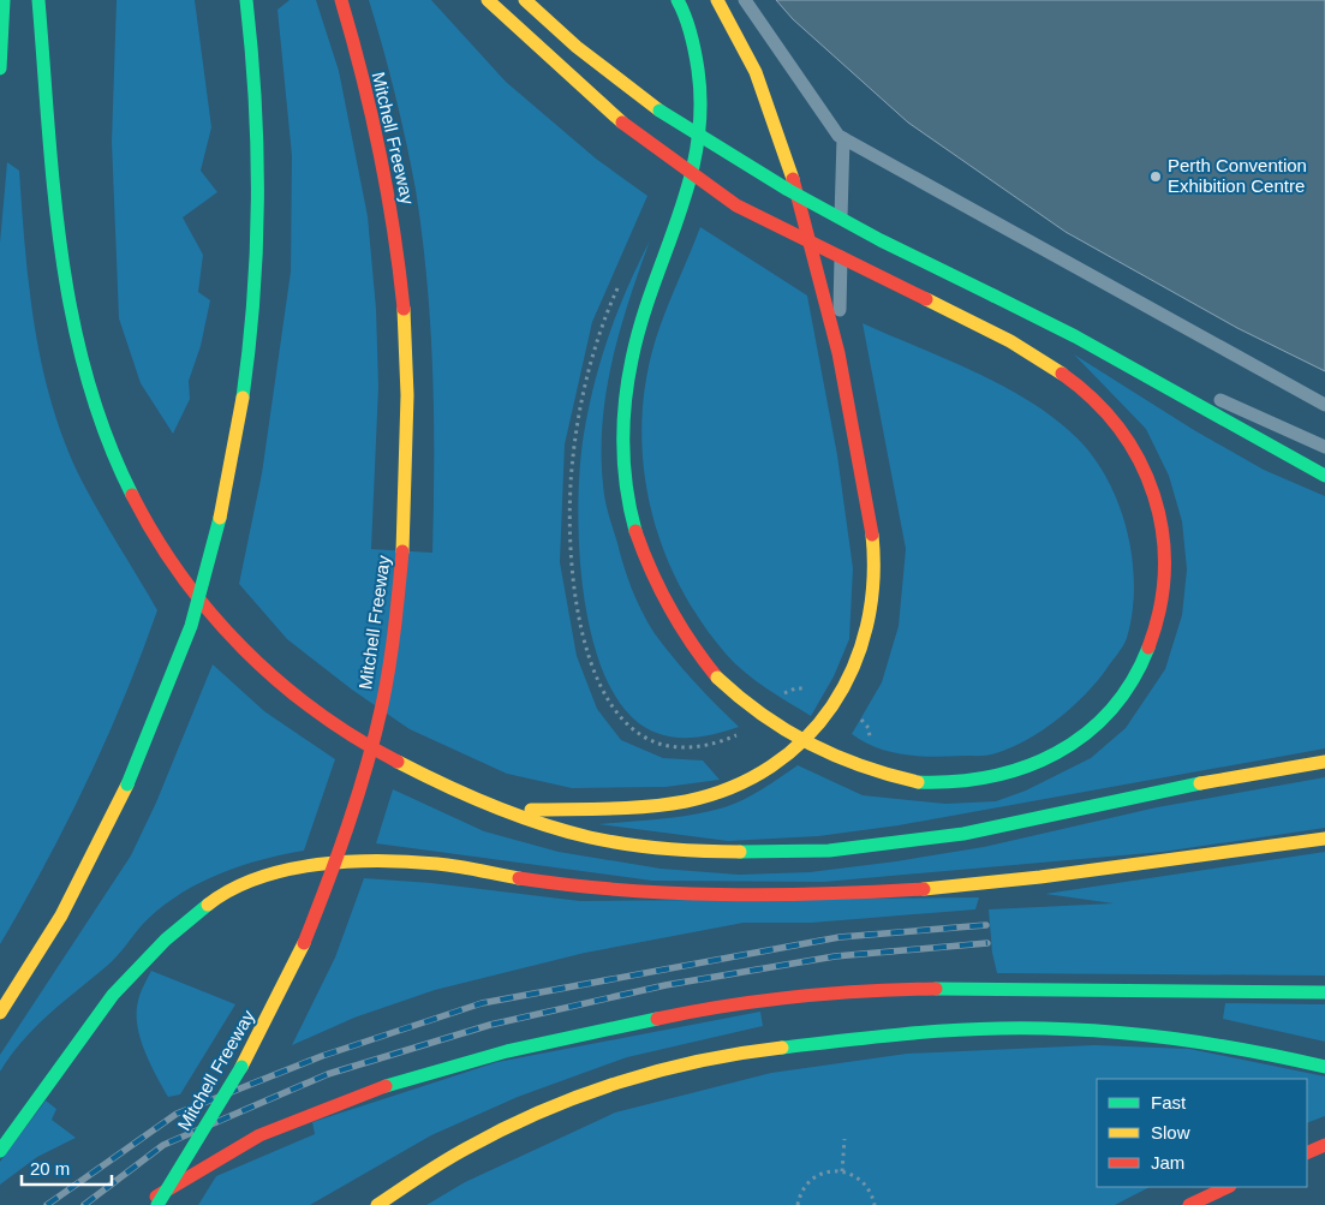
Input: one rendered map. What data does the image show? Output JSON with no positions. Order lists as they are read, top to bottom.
{
  "streets": {
    "highway": ["Mitchell Freeway"]
  },
  "places": ["Perth Convention Exhibition Centre"],
  "legend": ["Fast", "Slow", "Jam"],
  "scale_bar": "20 m"
}
